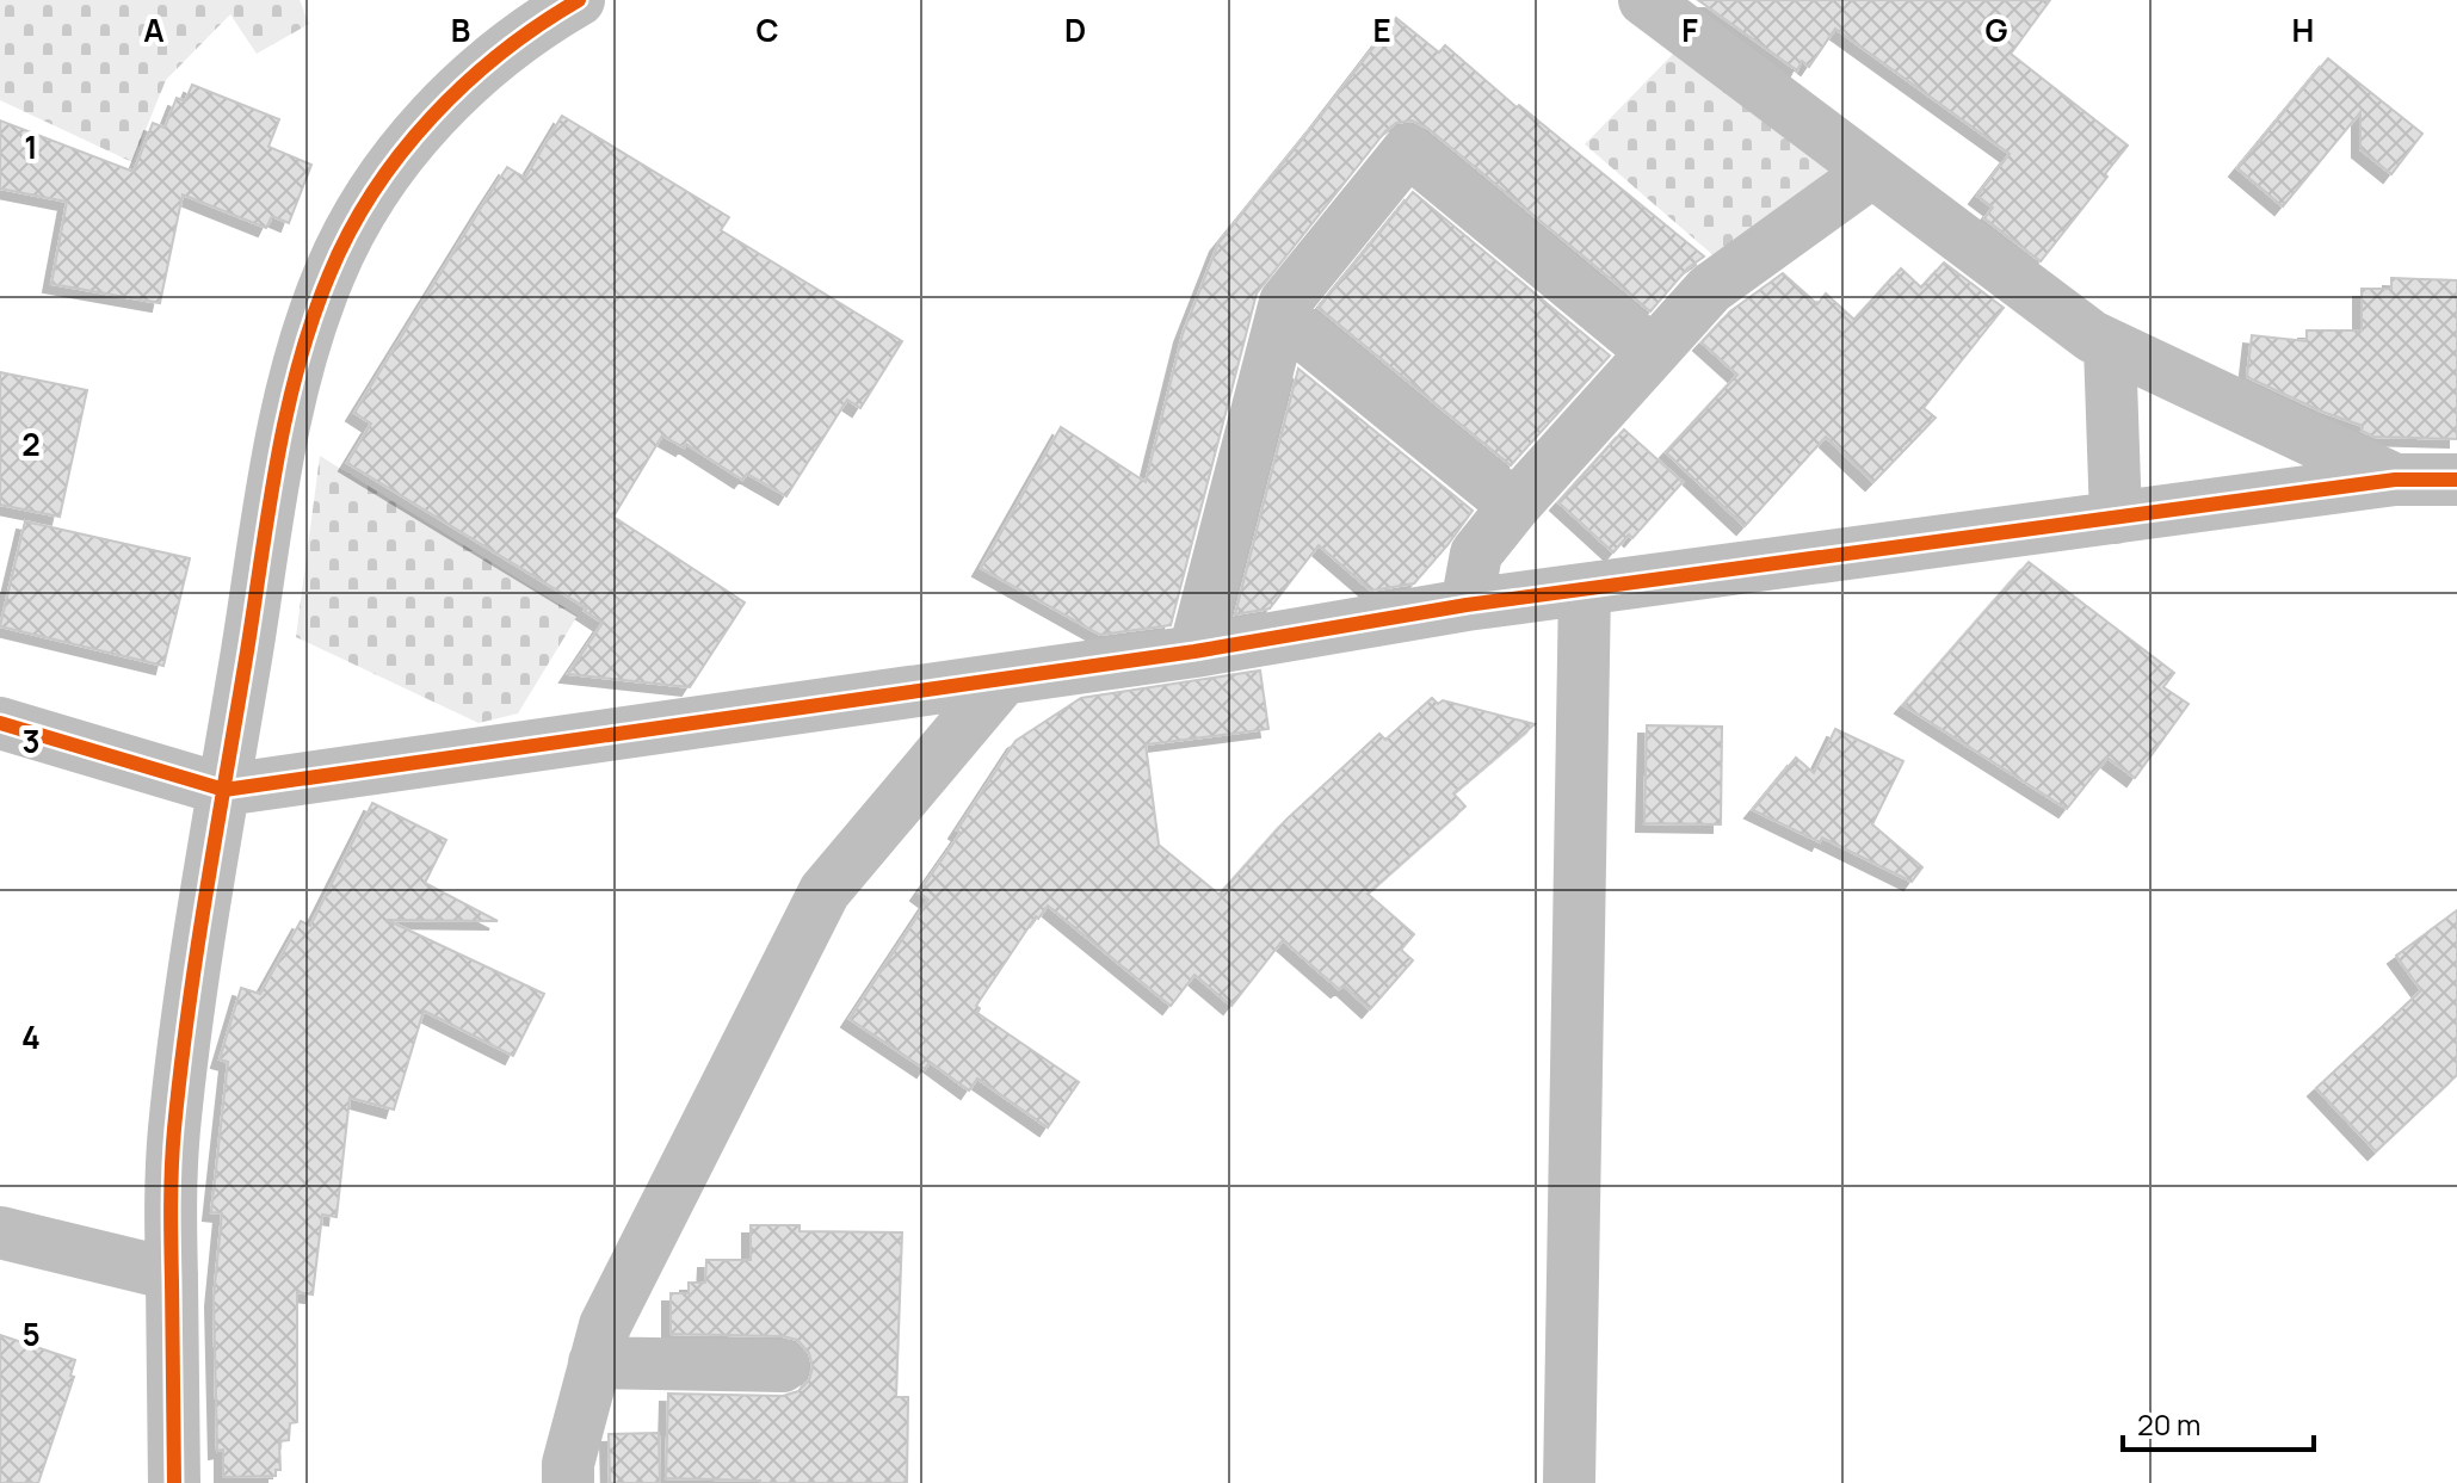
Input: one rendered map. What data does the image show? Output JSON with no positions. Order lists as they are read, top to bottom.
{
  "scale_bar": "20 m",
  "grid": {
    "columns": [
      "A",
      "B",
      "C",
      "D",
      "E",
      "F",
      "G",
      "H"
    ],
    "rows": [
      "1",
      "2",
      "3",
      "4",
      "5"
    ]
  }
}
